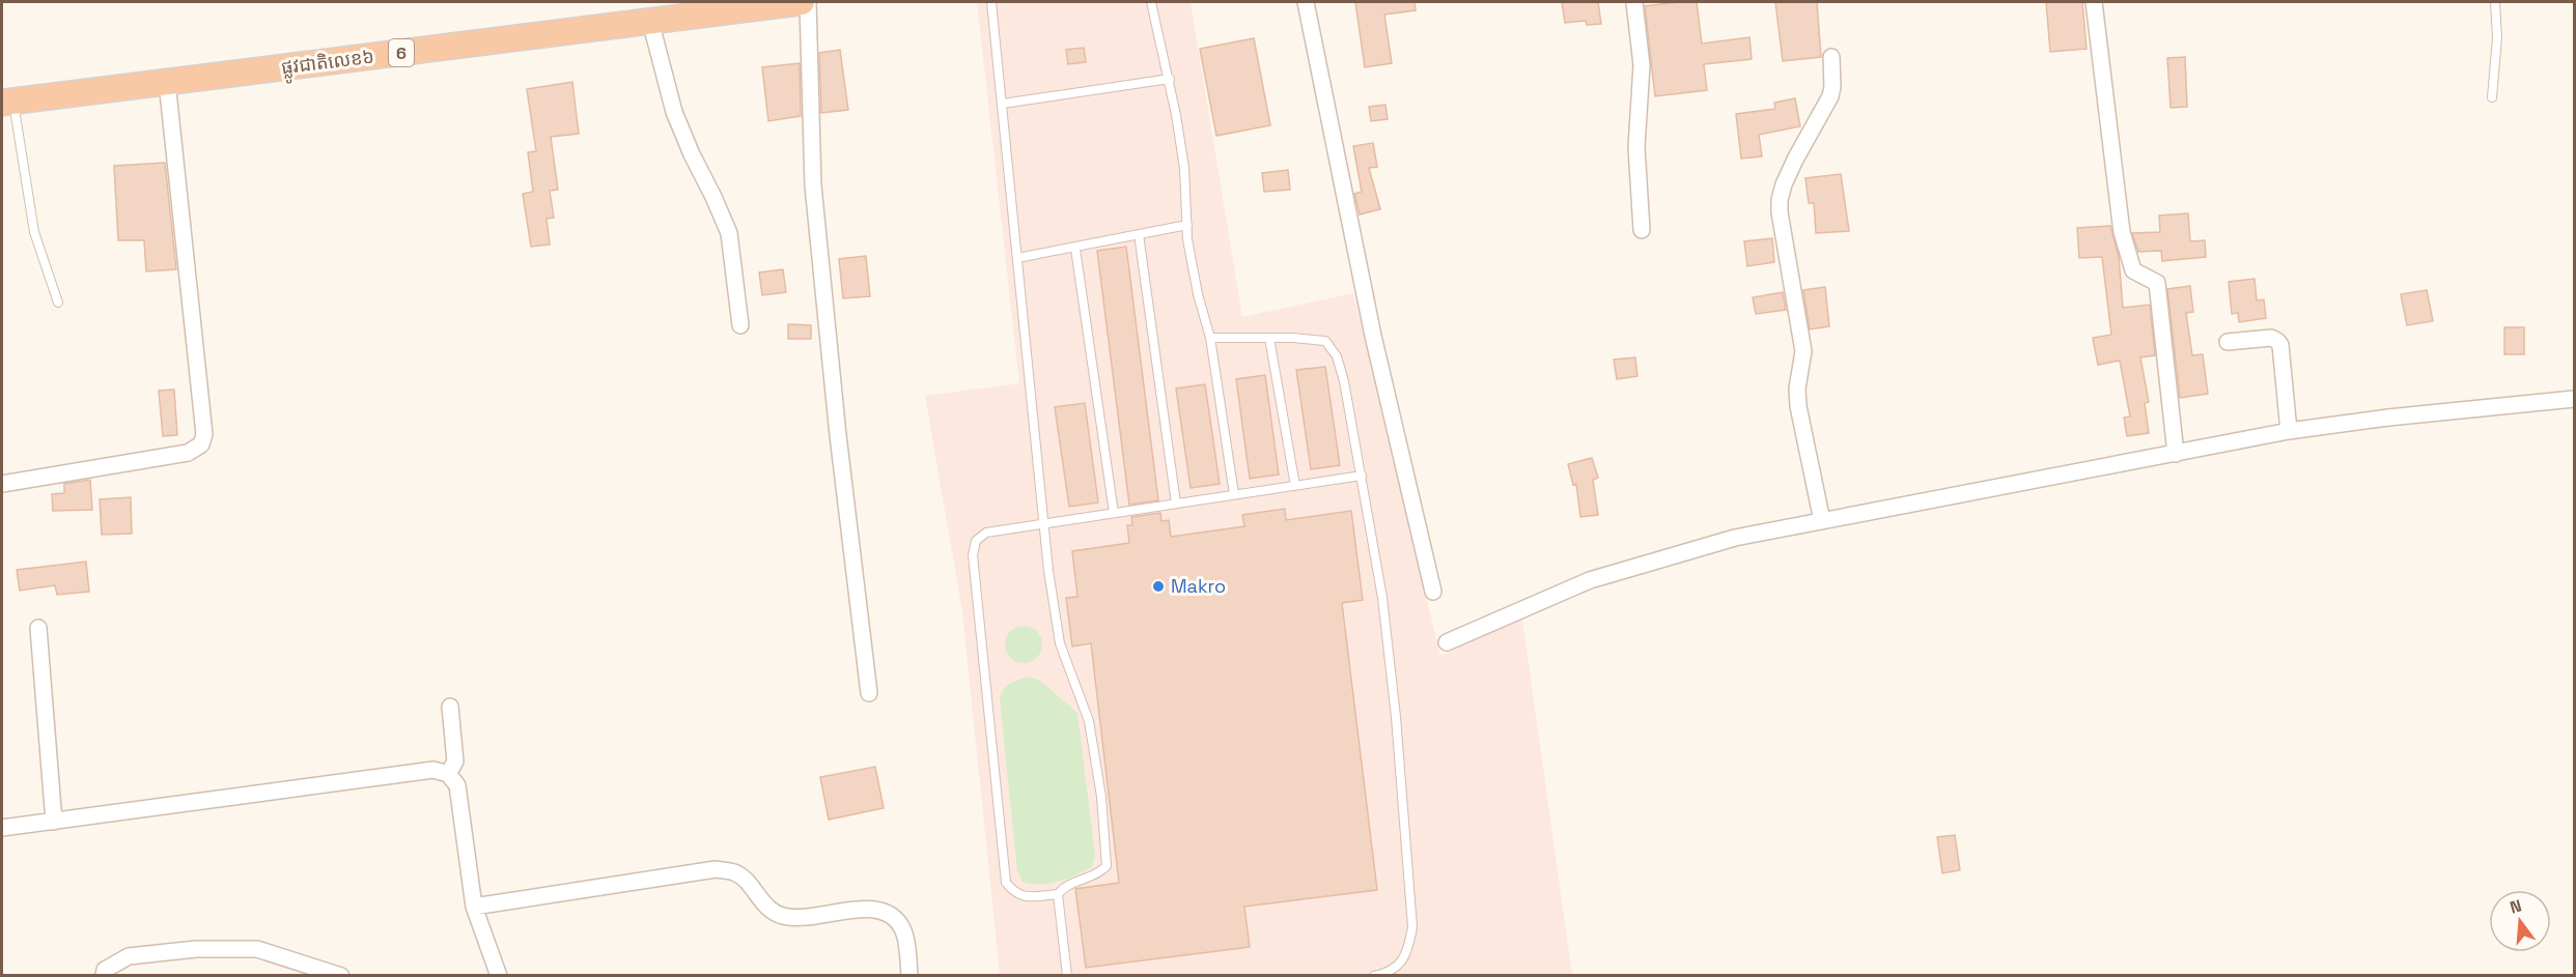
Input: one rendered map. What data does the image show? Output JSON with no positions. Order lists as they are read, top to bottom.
{
  "streets": {
    "highway": ["6", "ផ្លូវជាតិលេខ៦"]
  },
  "places": ["Makro"],
  "north": "top"
}
